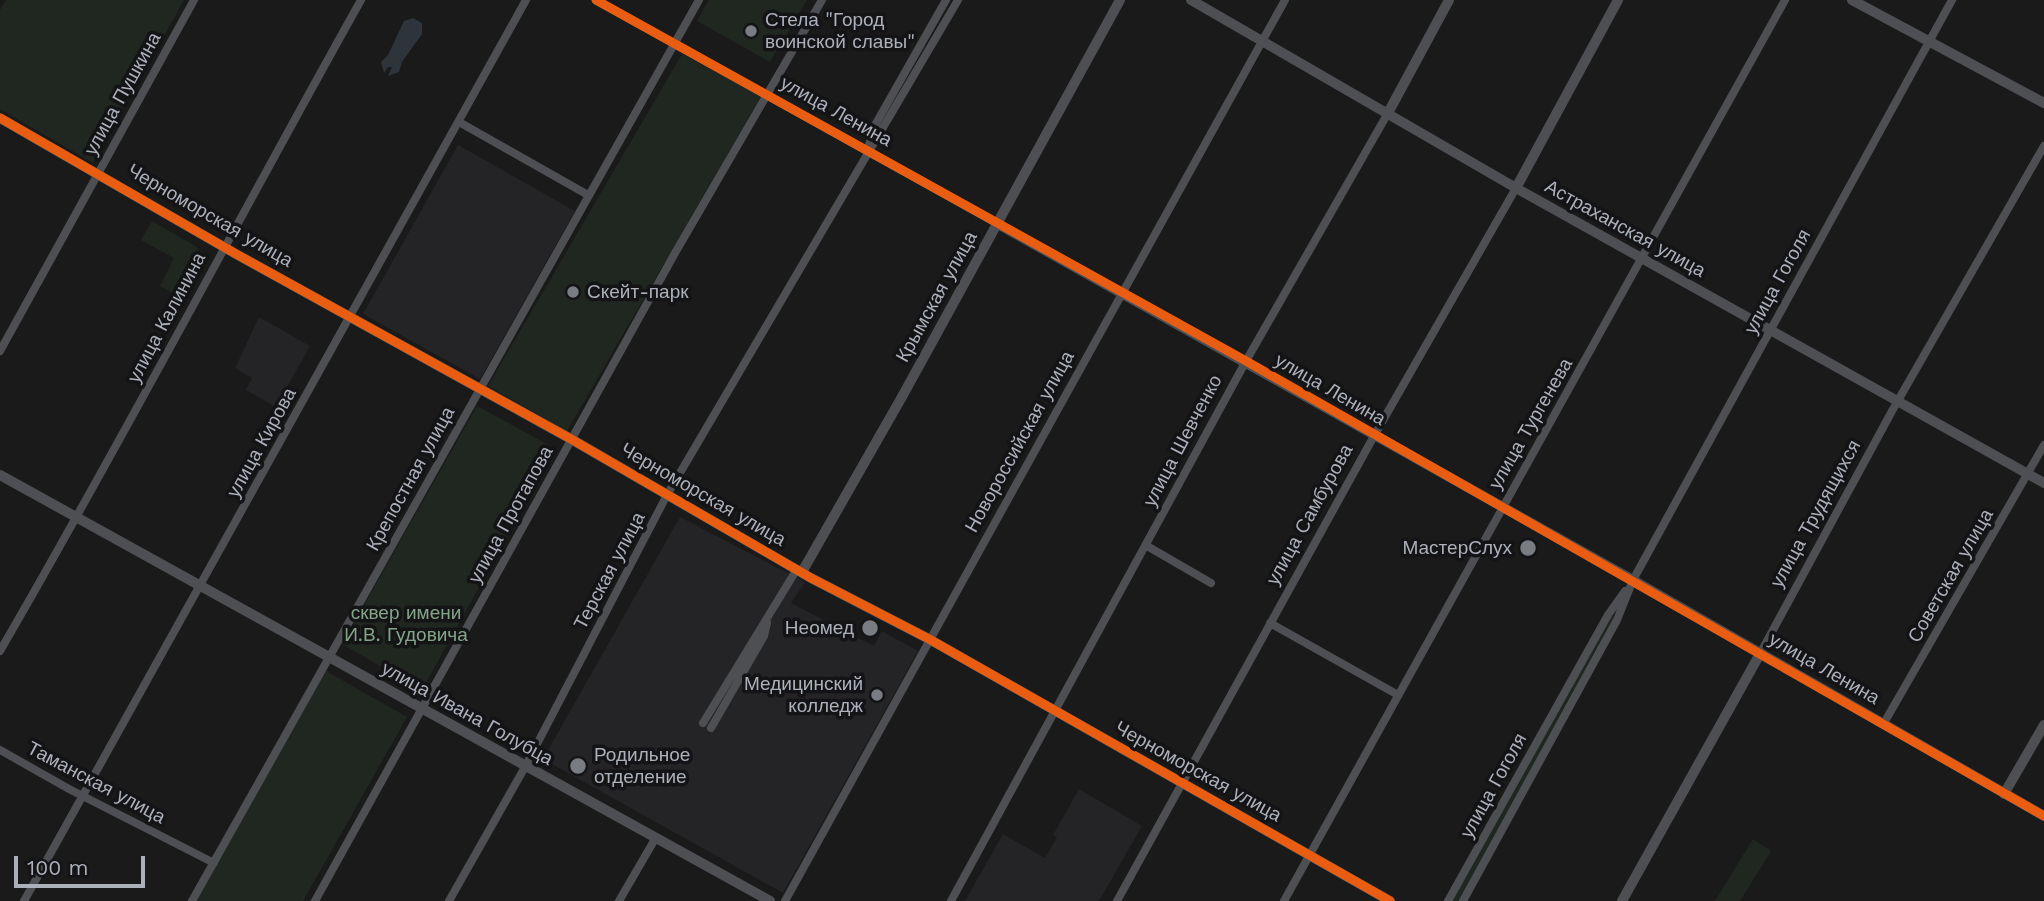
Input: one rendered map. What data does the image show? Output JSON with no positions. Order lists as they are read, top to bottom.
{
  "streets": {
    "street": [
      "улица Пушкина",
      "улица Ленина",
      "Черноморская улица",
      "Астраханская улица",
      "улица Гоголя",
      "Крымская улица",
      "улица Калинина",
      "улица Тургенева",
      "улица Шевченко",
      "Новороссийская улица",
      "улица Кирова",
      "Крепостная улица",
      "улица Трудящихся",
      "улица Протапова",
      "улица Самбурова",
      "Терская улица",
      "Советская улица",
      "улица Ивана Голубца",
      "Таманская улица"
    ]
  },
  "crossings": [
    ["улица Пушкина", "Черноморская улица"],
    ["улица Ленина", "улица Гоголя"],
    ["улица Ленина", "Крымская улица"],
    ["улица Ленина", "улица Тургенева"],
    ["улица Ленина", "улица Шевченко"],
    ["улица Ленина", "Новороссийская улица"],
    ["улица Ленина", "Крепостная улица"],
    ["улица Ленина", "улица Трудящихся"],
    ["улица Ленина", "улица Протапова"],
    ["улица Ленина", "улица Самбурова"],
    ["улица Ленина", "Терская улица"],
    ["улица Ленина", "Советская улица"],
    ["Черноморская улица", "Крымская улица"],
    ["Черноморская улица", "улица Калинина"],
    ["Черноморская улица", "улица Тургенева"],
    ["Черноморская улица", "улица Шевченко"],
    ["Черноморская улица", "Новороссийская улица"],
    ["Черноморская улица", "улица Кирова"],
    ["Черноморская улица", "Крепостная улица"],
    ["Черноморская улица", "улица Протапова"],
    ["Черноморская улица", "улица Самбурова"],
    ["Черноморская улица", "Терская улица"],
    ["Астраханская улица", "улица Гоголя"],
    ["Астраханская улица", "улица Тургенева"],
    ["Астраханская улица", "улица Шевченко"],
    ["Астраханская улица", "Новороссийская улица"],
    ["Астраханская улица", "улица Трудящихся"],
    ["Астраханская улица", "улица Самбурова"],
    ["Астраханская улица", "Советская улица"],
    ["улица Калинина", "улица Ивана Голубца"],
    ["улица Кирова", "улица Ивана Голубца"],
    ["улица Кирова", "Таманская улица"],
    ["Крепостная улица", "улица Ивана Голубца"],
    ["Крепостная улица", "Таманская улица"],
    ["улица Протапова", "улица Ивана Голубца"],
    ["Терская улица", "улица Ивана Голубца"]
  ],
  "parks": ["сквер имени И.В. Гудовича"],
  "places": [
    "Стела \"Город воинской славы\"",
    "Скейт-парк",
    "МастерСлух",
    "Неомед",
    "Медицинский колледж",
    "Родильное отделение"
  ],
  "scale_bar": "100 m"
}
